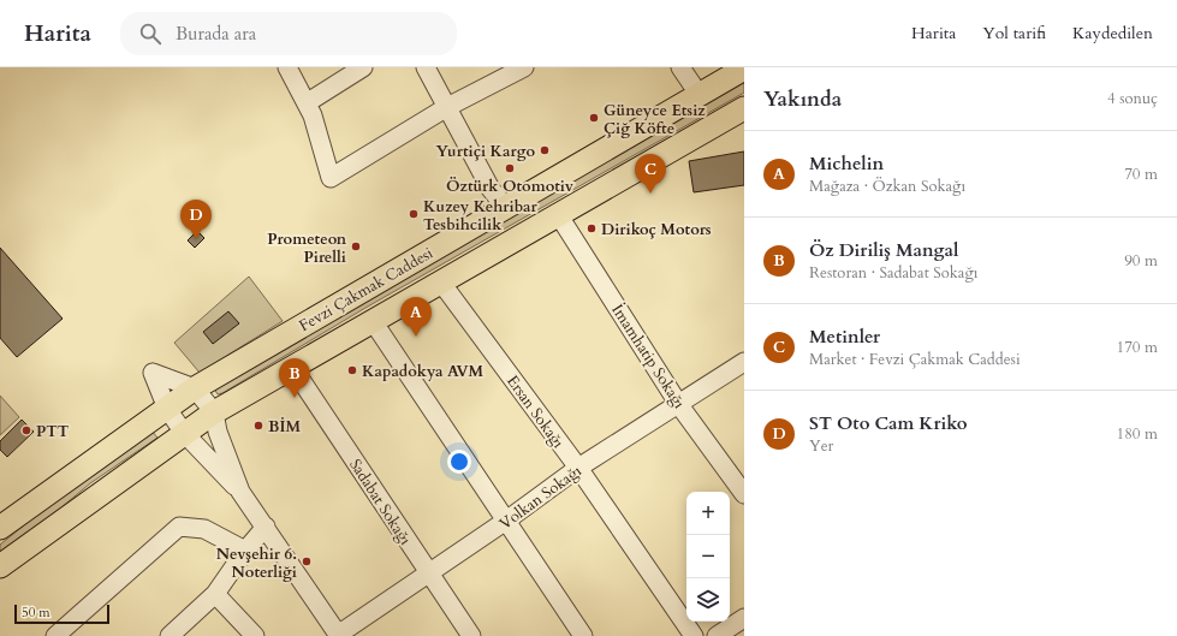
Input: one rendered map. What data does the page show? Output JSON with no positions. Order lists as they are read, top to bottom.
{
  "streets": {
    "main road": ["Fevzi Çakmak Caddesi"],
    "street": [
      "İmamhatip Sokağı",
      "Ersan Sokağı",
      "Volkan Sokağı",
      "Sadabat Sokağı"
    ]
  },
  "crossings": [
    ["Fevzi Çakmak Caddesi", "İmamhatip Sokağı"],
    ["Fevzi Çakmak Caddesi", "Ersan Sokağı"],
    ["Fevzi Çakmak Caddesi", "Sadabat Sokağı"],
    ["İmamhatip Sokağı", "Volkan Sokağı"],
    ["Ersan Sokağı", "Volkan Sokağı"],
    ["Volkan Sokağı", "Sadabat Sokağı"]
  ],
  "places": [
    "Güneyce Etsiz Çiğ Köfte",
    "Yurtiçi Kargo",
    "Öztürk Otomotiv",
    "Kuzey Kehribar Tesbihcilik",
    "Dirikoç Motors",
    "Prometeon Pirelli",
    "Kapadokya AVM",
    "BİM",
    "PTT",
    "Nevşehir 6. Noterliği"
  ],
  "scale_bar": "50 m",
  "page": {
    "header": "Harita",
    "search": "Burada ara",
    "nav": ["Harita", "Yol tarifi", "Kaydedilen"],
    "heading": ["Yakında", "4 sonuç"],
    "list": [
      {
        "mark": "A",
        "name": "Michelin",
        "note": "Mağaza · Özkan Sokağı",
        "value": "70 m"
      },
      {
        "mark": "B",
        "name": "Öz Diriliş Mangal",
        "note": "Restoran · Sadabat Sokağı",
        "value": "90 m"
      },
      {
        "mark": "C",
        "name": "Metinler",
        "note": "Market · Fevzi Çakmak Caddesi",
        "value": "170 m"
      },
      {
        "mark": "D",
        "name": "ST Oto Cam Kriko",
        "note": "Yer",
        "value": "180 m"
      }
    ],
    "pins": [
      "C",
      "D",
      "A",
      "B"
    ],
    "map_buttons": ["+", "−"],
    "scale": "50 m"
  }
}
